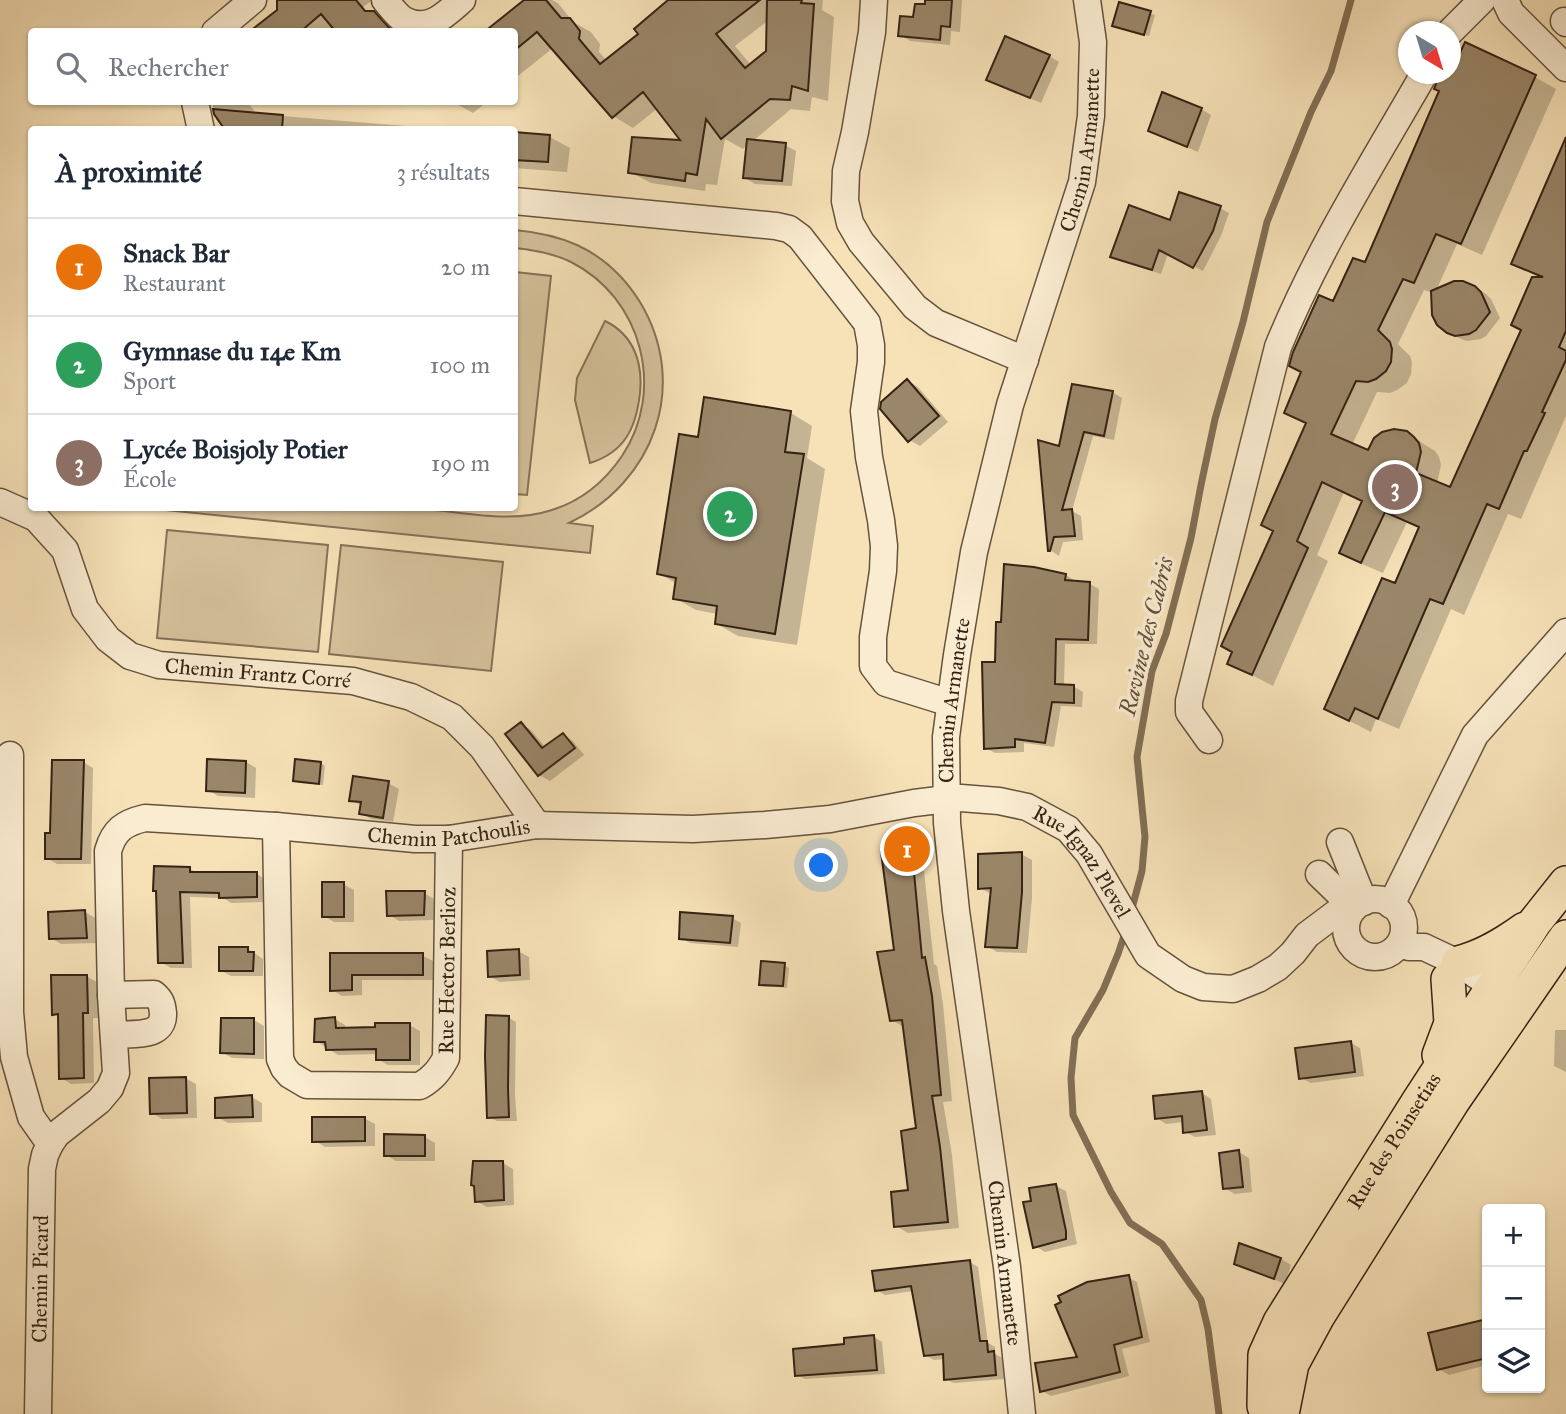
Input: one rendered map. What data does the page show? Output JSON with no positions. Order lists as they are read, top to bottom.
{
  "streets": {
    "main road": ["Rue des Poinsetias"],
    "street": [
      "Chemin Armanette",
      "Chemin Frantz Corré",
      "Chemin Patchoulis",
      "Rue Ignaz Plevel",
      "Rue Hector Berlioz",
      "Chemin Picard"
    ]
  },
  "crossings": [
    ["Chemin Armanette", "Chemin Patchoulis"],
    ["Chemin Armanette", "Rue Ignaz Plevel"],
    ["Chemin Frantz Corré", "Chemin Patchoulis"],
    ["Chemin Patchoulis", "Rue Ignaz Plevel"],
    ["Chemin Patchoulis", "Rue Hector Berlioz"]
  ],
  "water": ["Ravine des Cabris"],
  "north": "bottom right",
  "page": {
    "search": "Rechercher",
    "heading": ["À proximité", "3 résultats"],
    "list": [
      {
        "mark": "1",
        "name": "Snack Bar",
        "note": "Restaurant",
        "value": "20 m"
      },
      {
        "mark": "2",
        "name": "Gymnase du 14e Km",
        "note": "Sport",
        "value": "100 m"
      },
      {
        "mark": "3",
        "name": "Lycée Boisjoly Potier",
        "note": "École",
        "value": "190 m"
      }
    ],
    "pins": ["3", "2", "1"],
    "map_buttons": ["+", "−"]
  }
}
